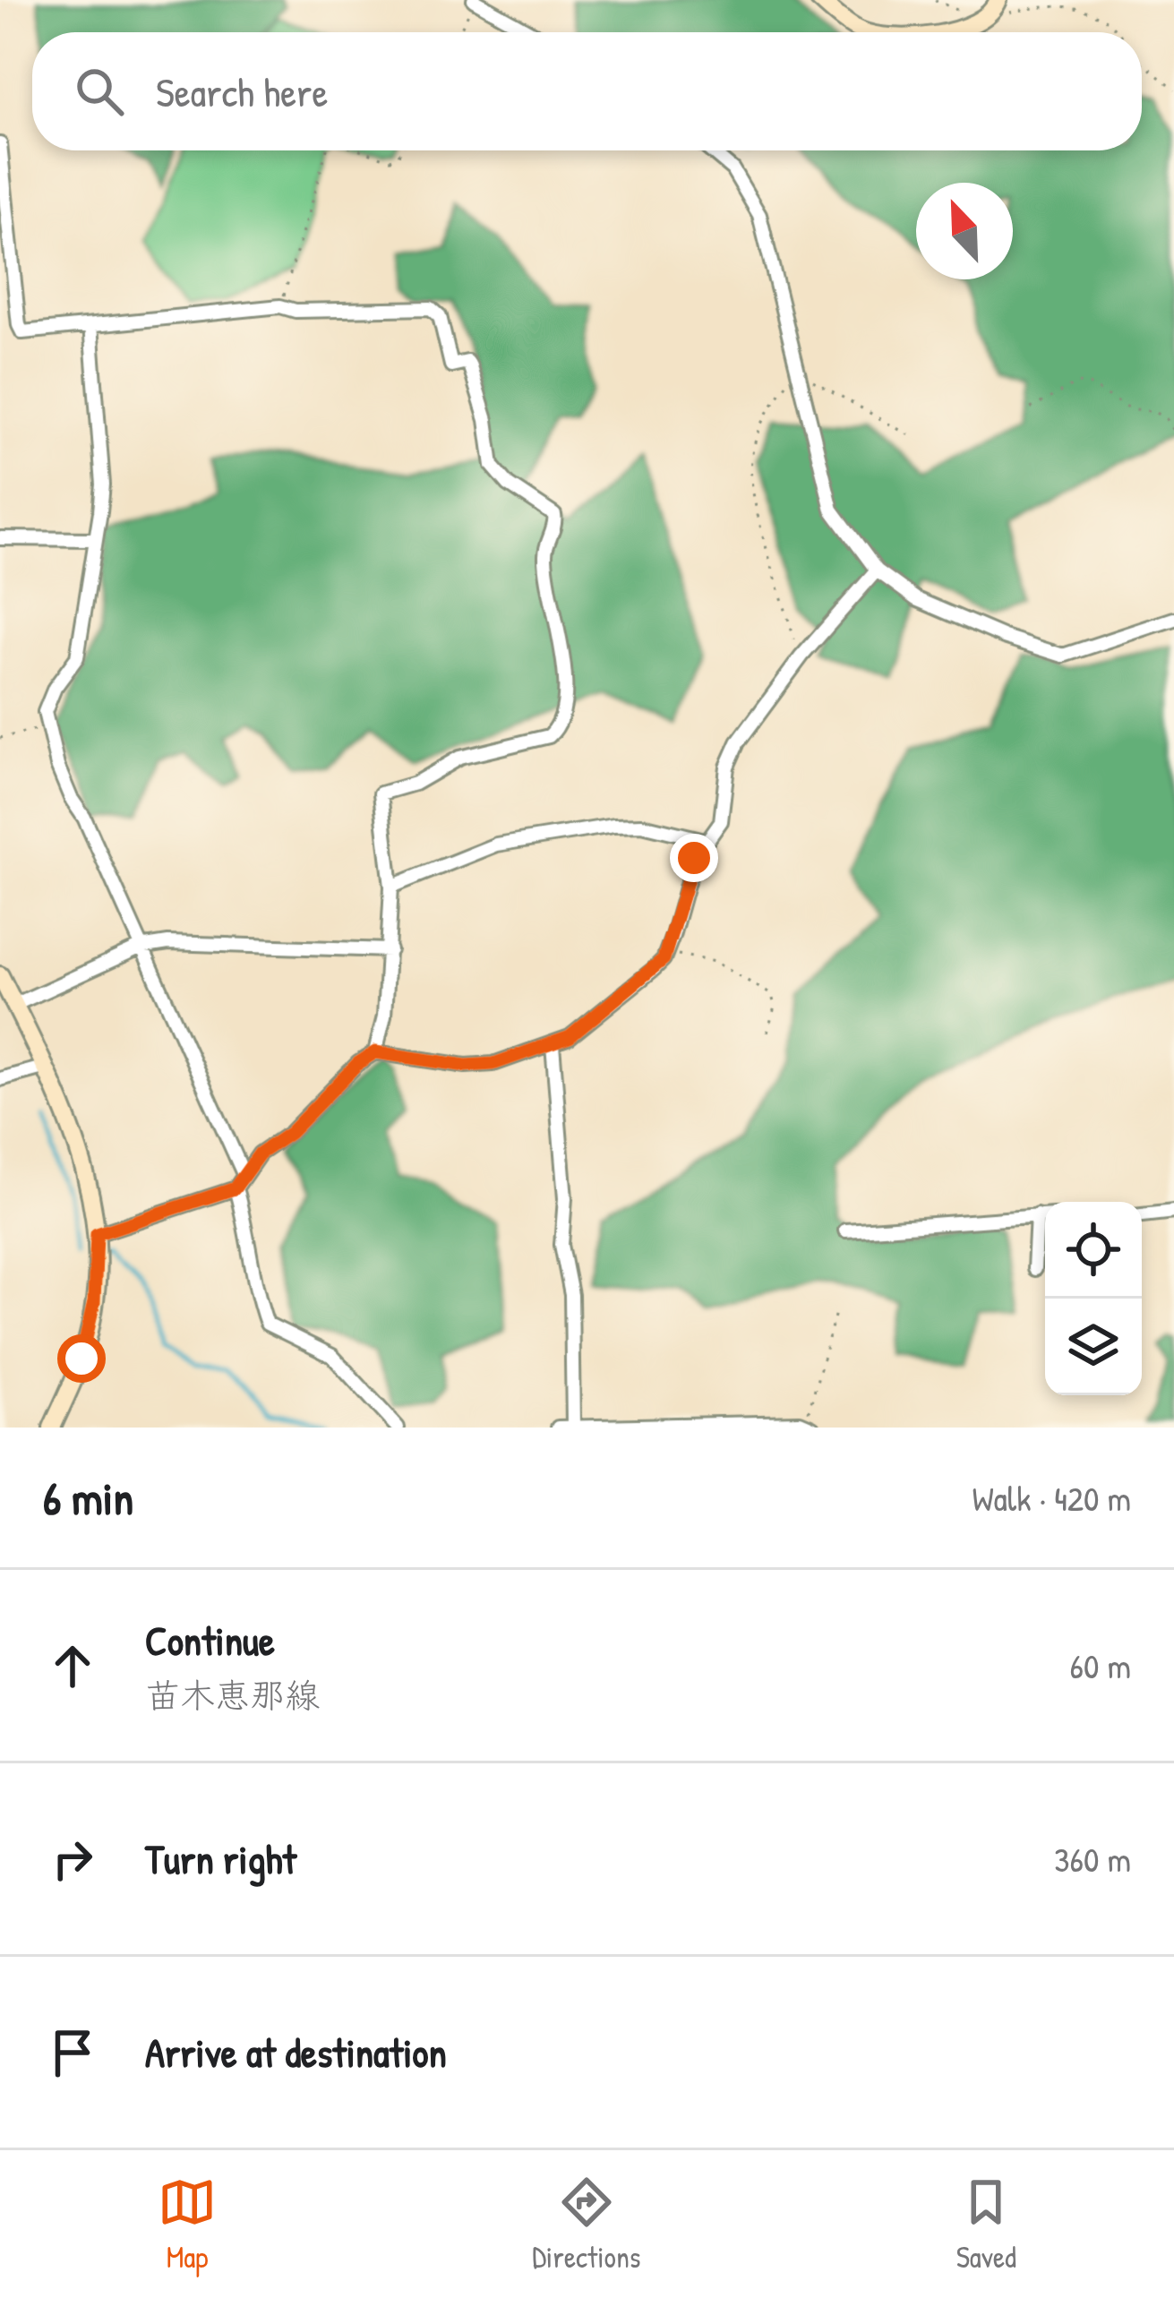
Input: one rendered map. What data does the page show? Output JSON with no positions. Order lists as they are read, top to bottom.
{
  "north": "top left",
  "page": {
    "search": "Search here",
    "heading": ["6 min", "Walk · 420 m"],
    "list": [
      ["Continue", "苗木恵那線", "60 m"],
      ["Turn right", "360 m"],
      "Arrive at destination"
    ],
    "nav": ["Map", "Directions", "Saved"]
  }
}
